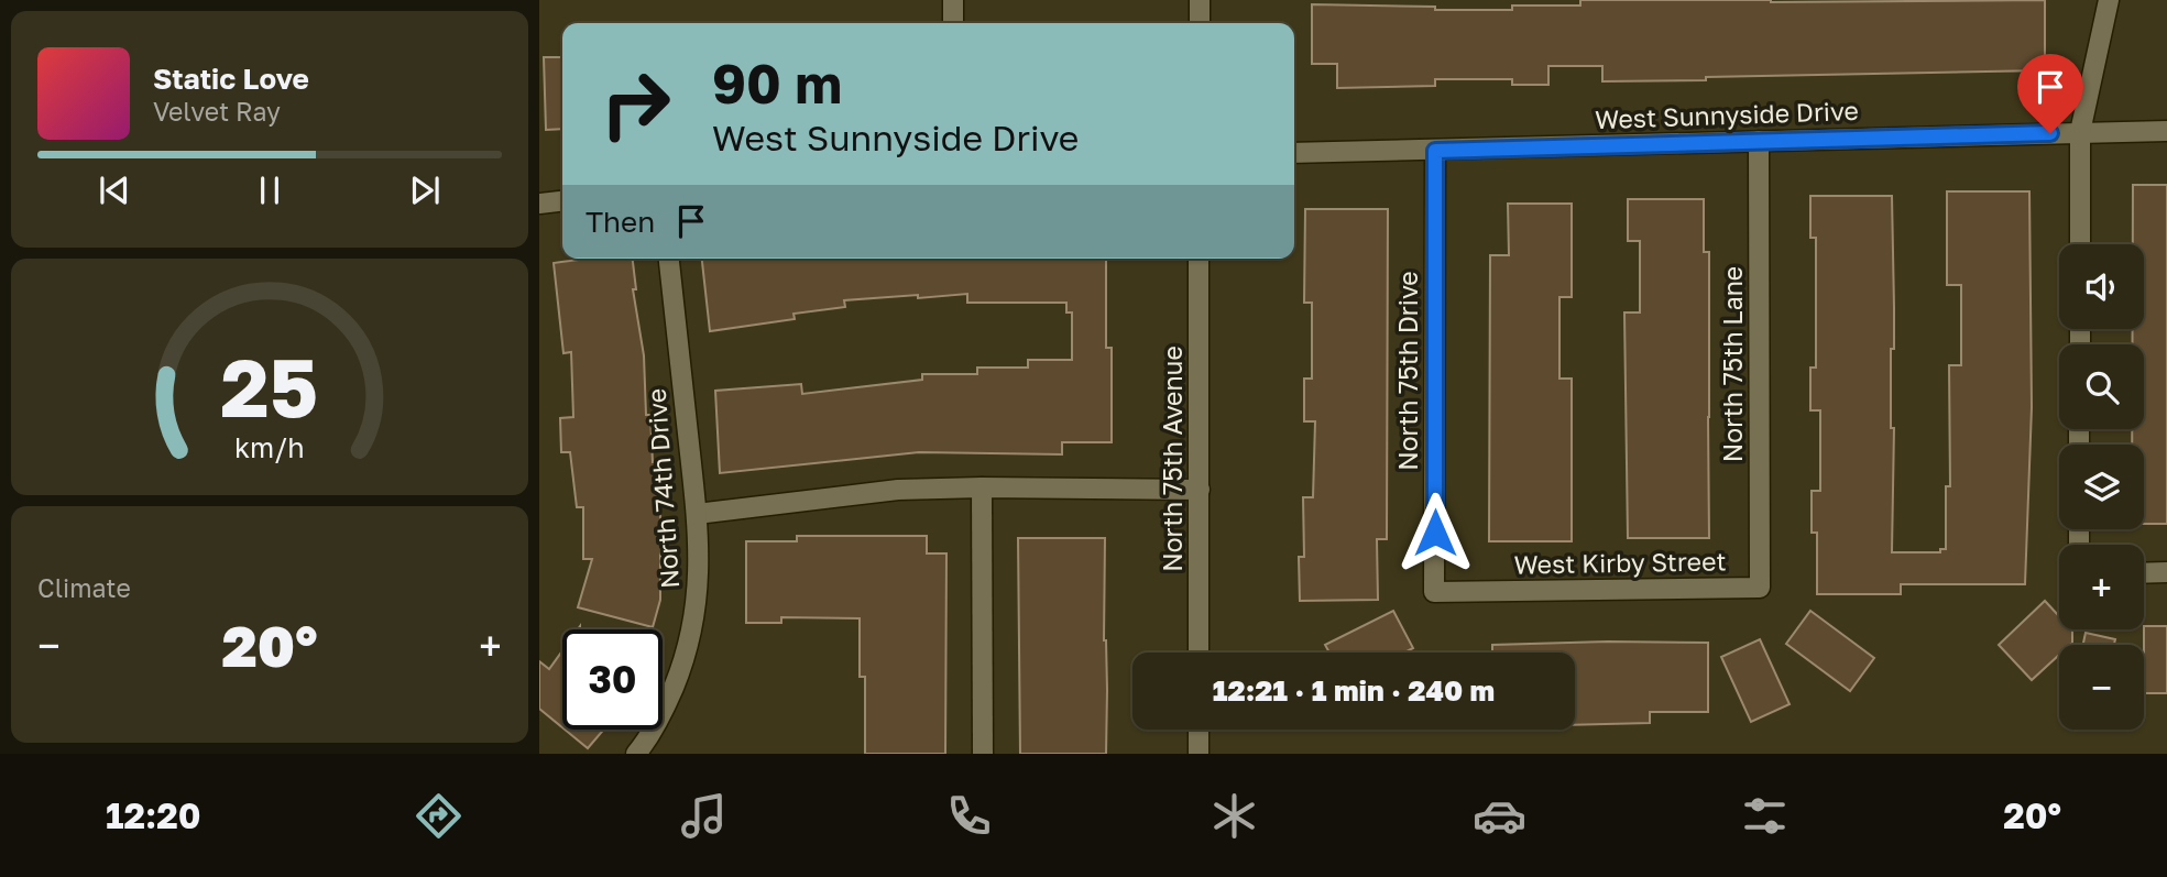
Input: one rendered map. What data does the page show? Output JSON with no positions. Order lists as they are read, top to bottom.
{
  "streets": {
    "street": [
      "West Sunnyside Drive",
      "North 75th Lane",
      "North 75th Drive",
      "North 75th Avenue",
      "North 74th Drive",
      "West Kirby Street"
    ]
  },
  "crossings": [
    ["West Sunnyside Drive", "North 75th Lane"],
    ["West Sunnyside Drive", "North 75th Drive"],
    ["North 75th Lane", "West Kirby Street"],
    ["North 75th Drive", "West Kirby Street"]
  ],
  "page": {
    "turn": ["90 m", "West Sunnyside Drive"],
    "song": ["Static Love", "Velvet Ray"],
    "then": "Then",
    "map_buttons": ["+", "−"],
    "tile": "Climate",
    "heat": ["−", "20°", "+"],
    "limit": "30",
    "trip": "12:21 · 1 min · 240 m",
    "tabs": ["12:20", "20°"],
    "gauge": ["25", "km/h"]
  }
}
